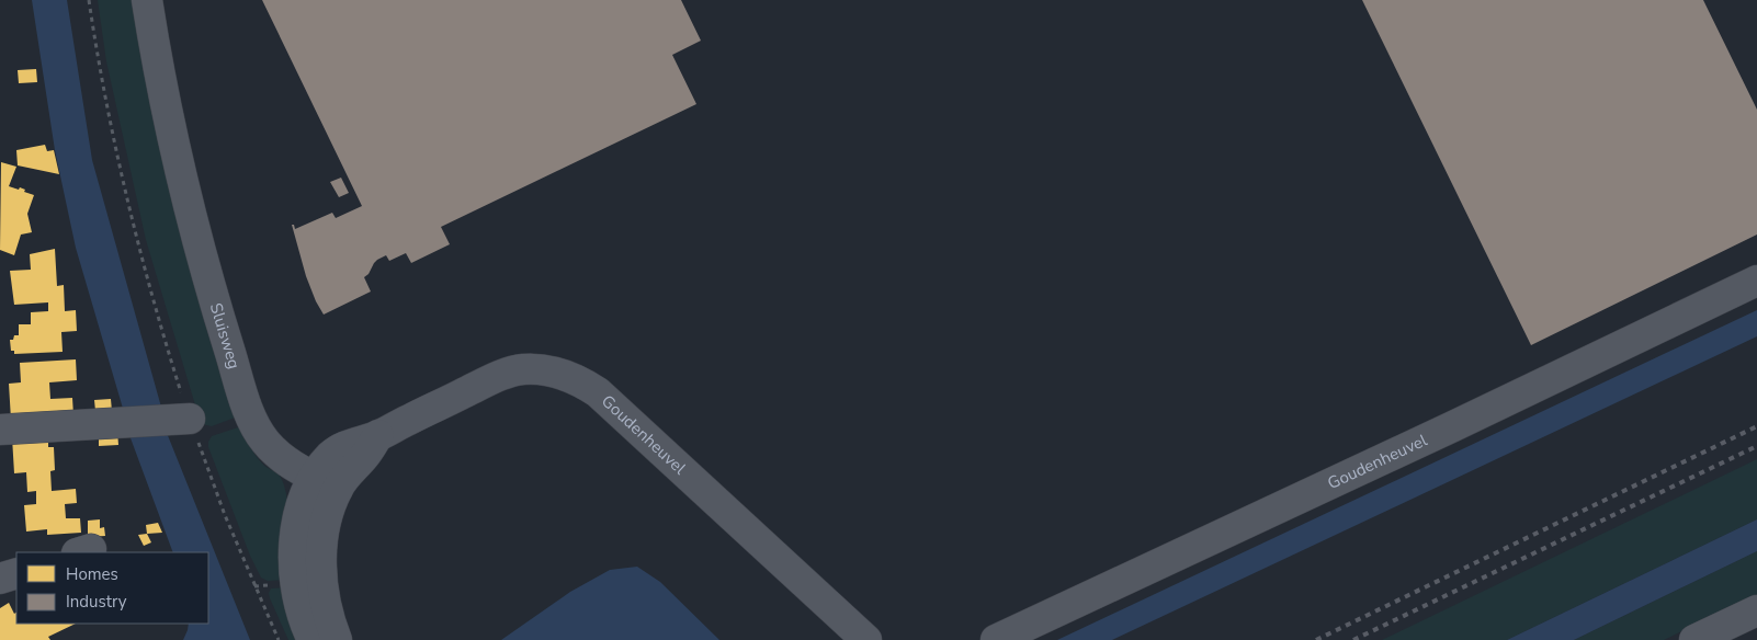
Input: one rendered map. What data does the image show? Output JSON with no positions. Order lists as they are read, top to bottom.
{
  "streets": {
    "street": ["Sluisweg", "Goudenheuvel"]
  },
  "crossings": [
    ["Sluisweg", "Goudenheuvel"]
  ],
  "legend": ["Homes", "Industry"]
}
